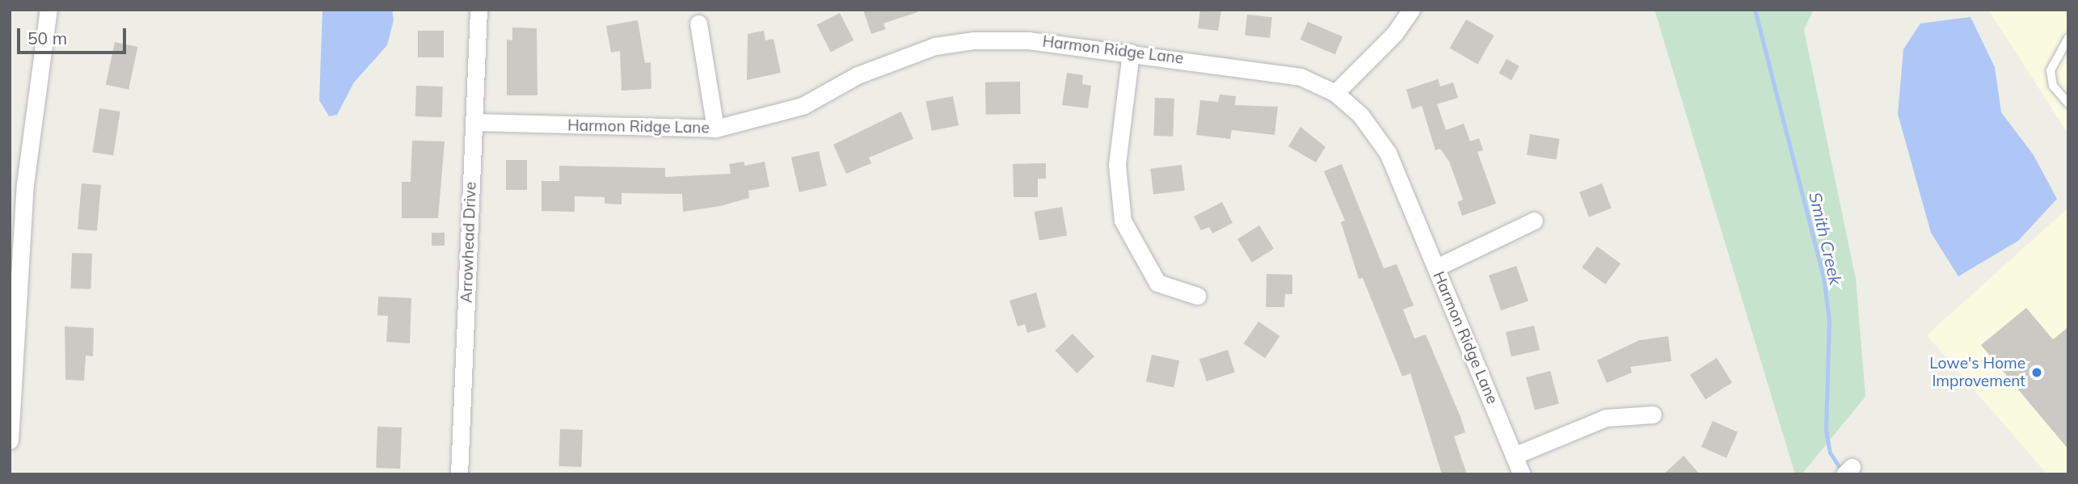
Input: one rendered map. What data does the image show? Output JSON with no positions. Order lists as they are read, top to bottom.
{
  "streets": {
    "street": ["Harmon Ridge Lane", "Arrowhead Drive"]
  },
  "crossings": [
    ["Harmon Ridge Lane", "Arrowhead Drive"]
  ],
  "water": ["Smith Creek"],
  "places": ["Lowe's Home Improvement"],
  "scale_bar": "50 m"
}
